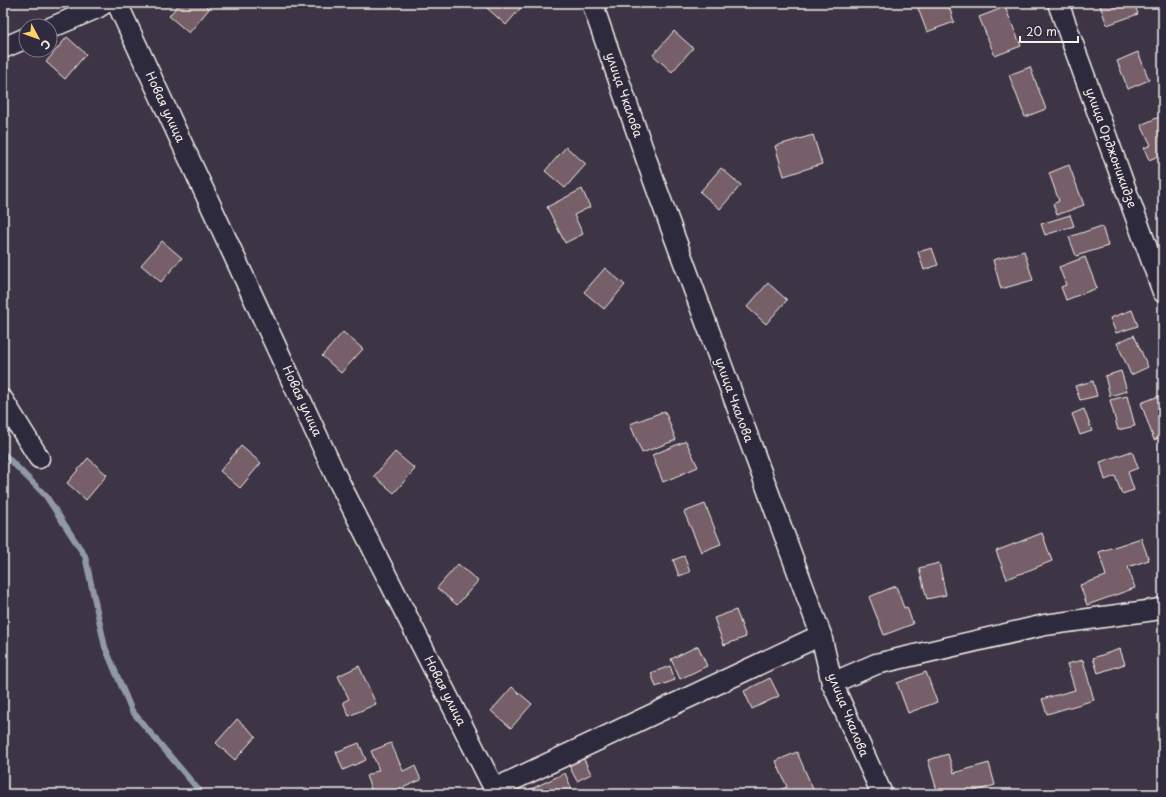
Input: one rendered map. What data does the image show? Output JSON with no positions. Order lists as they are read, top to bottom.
{
  "streets": {
    "street": ["улица Чкалова", "Новая улица", "улица Орджоникидзе"]
  },
  "scale_bar": "20 m",
  "north": "bottom right"
}
